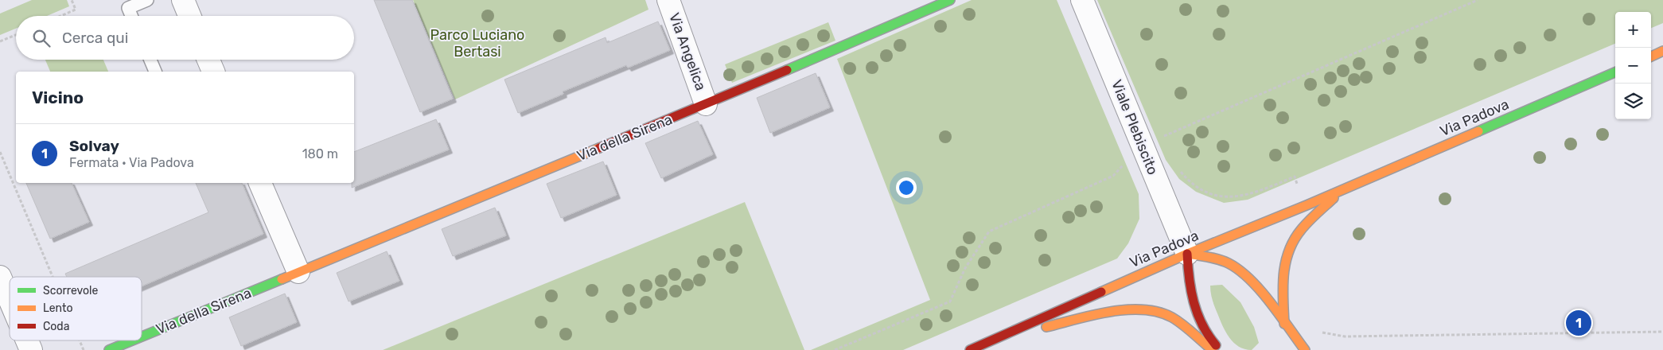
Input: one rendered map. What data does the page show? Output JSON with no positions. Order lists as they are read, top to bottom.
{
  "streets": {
    "main road": ["Via Padova", "Via della Sirena"],
    "street": ["Via Angelica", "Viale Plebiscito"]
  },
  "crossings": [
    ["Via Angelica", "Via della Sirena"],
    ["Via Padova", "Viale Plebiscito"]
  ],
  "parks": ["Parco Luciano Bertasi"],
  "legend": ["Scorrevole", "Lento", "Coda"],
  "page": {
    "map_buttons": ["+", "−"],
    "search": "Cerca qui",
    "heading": "Vicino",
    "list": [
      {
        "mark": "1",
        "name": "Solvay",
        "note": "Fermata · Via Padova",
        "value": "180 m"
      }
    ],
    "pins": "1"
  }
}
